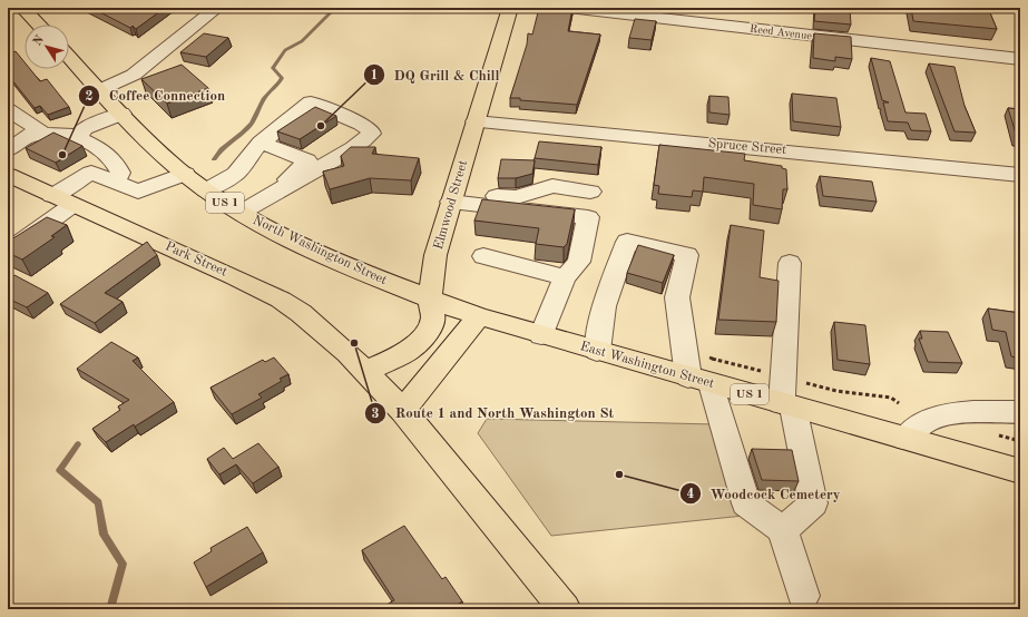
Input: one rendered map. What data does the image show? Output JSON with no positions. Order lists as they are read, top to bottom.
{
  "streets": {
    "main road": [
      "US 1",
      "Elmwood Street",
      "North Washington Street",
      "Park Street",
      "East Washington Street"
    ],
    "street": ["Reed Avenue", "Spruce Street"]
  },
  "crossings": [
    ["Spruce Street", "Elmwood Street"],
    ["Elmwood Street", "North Washington Street"],
    ["Elmwood Street", "Park Street"],
    ["Elmwood Street", "East Washington Street"],
    ["North Washington Street", "East Washington Street"]
  ],
  "places": [
    "DQ Grill & Chill",
    "Coffee Connection",
    "Route 1 and North Washington St",
    "Woodcock Cemetery"
  ],
  "north": "top left"
}
